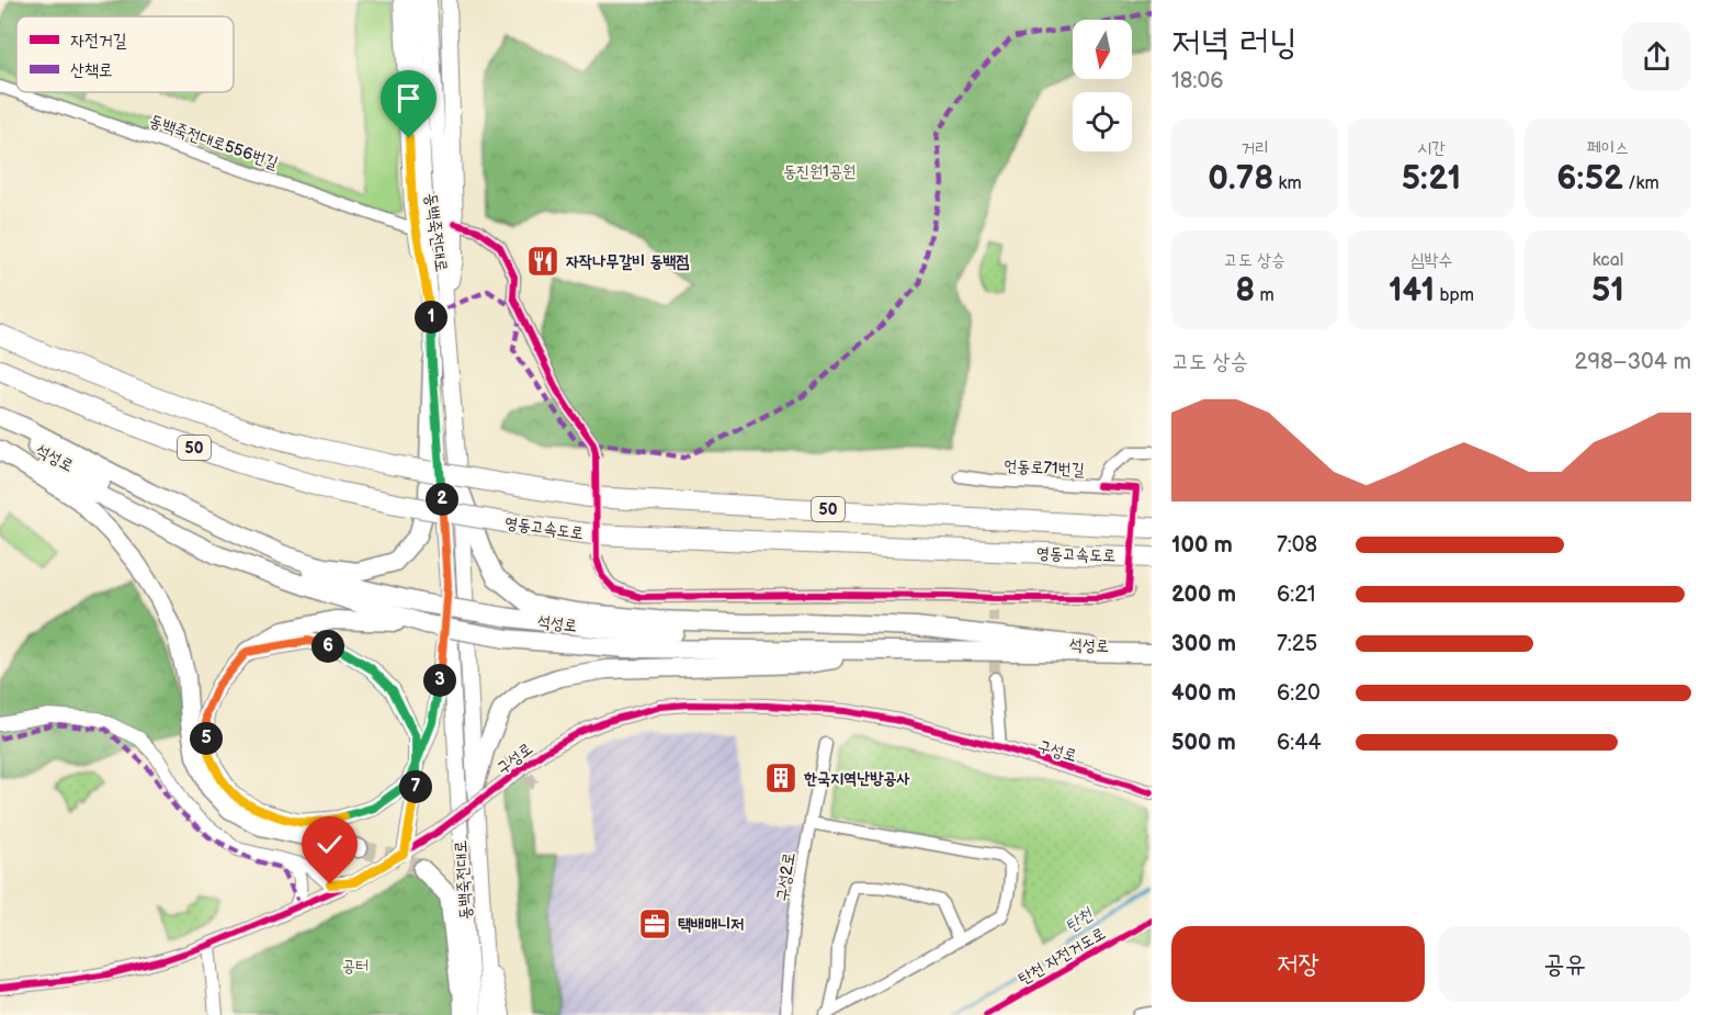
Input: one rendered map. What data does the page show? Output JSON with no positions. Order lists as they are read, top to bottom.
{
  "streets": {
    "highway": ["50", "석성로", "영동고속도로"],
    "main road": ["동백죽전대로"],
    "street": [
      "동백죽전대로556번길",
      "언동로71번길",
      "구성로",
      "구성2로"
    ],
    "cycle path": ["탄천 자전거도로"]
  },
  "crossings": [
    ["동백죽전대로556번길", "동백죽전대로"]
  ],
  "water": ["탄천"],
  "parks": ["동진원1공원", "공터"],
  "places": {
    "restaurant": ["자작나무갈비 동백점"],
    "building": ["한국지역난방공사"],
    "office": ["택배매니저"]
  },
  "legend": ["자전거길", "산책로"],
  "north": "bottom",
  "page": {
    "heading": ["저녁 러닝", "18:06"],
    "stats": [
      ["거리", "0.78 km"],
      ["시간", "5:21"],
      ["페이스", "6:52 /km"],
      ["고도 상승", "8 m"],
      ["심박수", "141 bpm"],
      ["kcal", "51"]
    ],
    "pins": [
      "1",
      "2",
      "6",
      "3",
      "5",
      "7"
    ],
    "chart": ["고도 상승", "298–304 m"],
    "list": [
      {
        "name": "100 m",
        "note": "7:08"
      },
      {
        "name": "200 m",
        "note": "6:21"
      },
      {
        "name": "300 m",
        "note": "7:25"
      },
      {
        "name": "400 m",
        "note": "6:20"
      },
      {
        "name": "500 m",
        "note": "6:44"
      }
    ],
    "buttons": ["저장", "공유"]
  }
}
